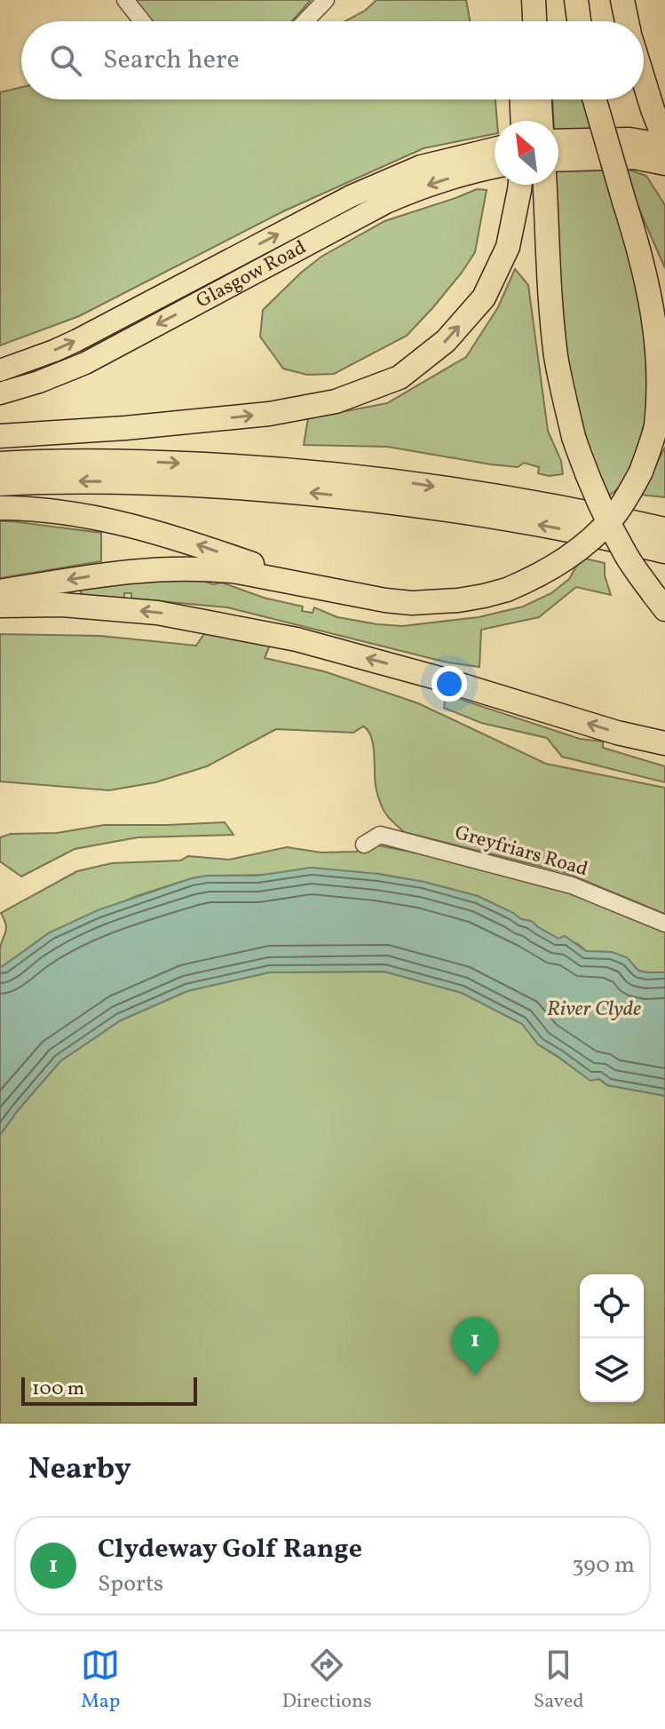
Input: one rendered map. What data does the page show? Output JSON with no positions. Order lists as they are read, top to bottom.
{
  "streets": {
    "main road": ["Glasgow Road"],
    "street": ["Greyfriars Road"]
  },
  "water": ["River Clyde"],
  "scale_bar": "100 m",
  "north": "top left",
  "page": {
    "search": "Search here",
    "pins": "1",
    "scale": "100 m",
    "heading": "Nearby",
    "list": [
      {
        "mark": "1",
        "name": "Clydeway Golf Range",
        "note": "Sports",
        "value": "390 m"
      }
    ],
    "nav": ["Map", "Directions", "Saved"]
  }
}
